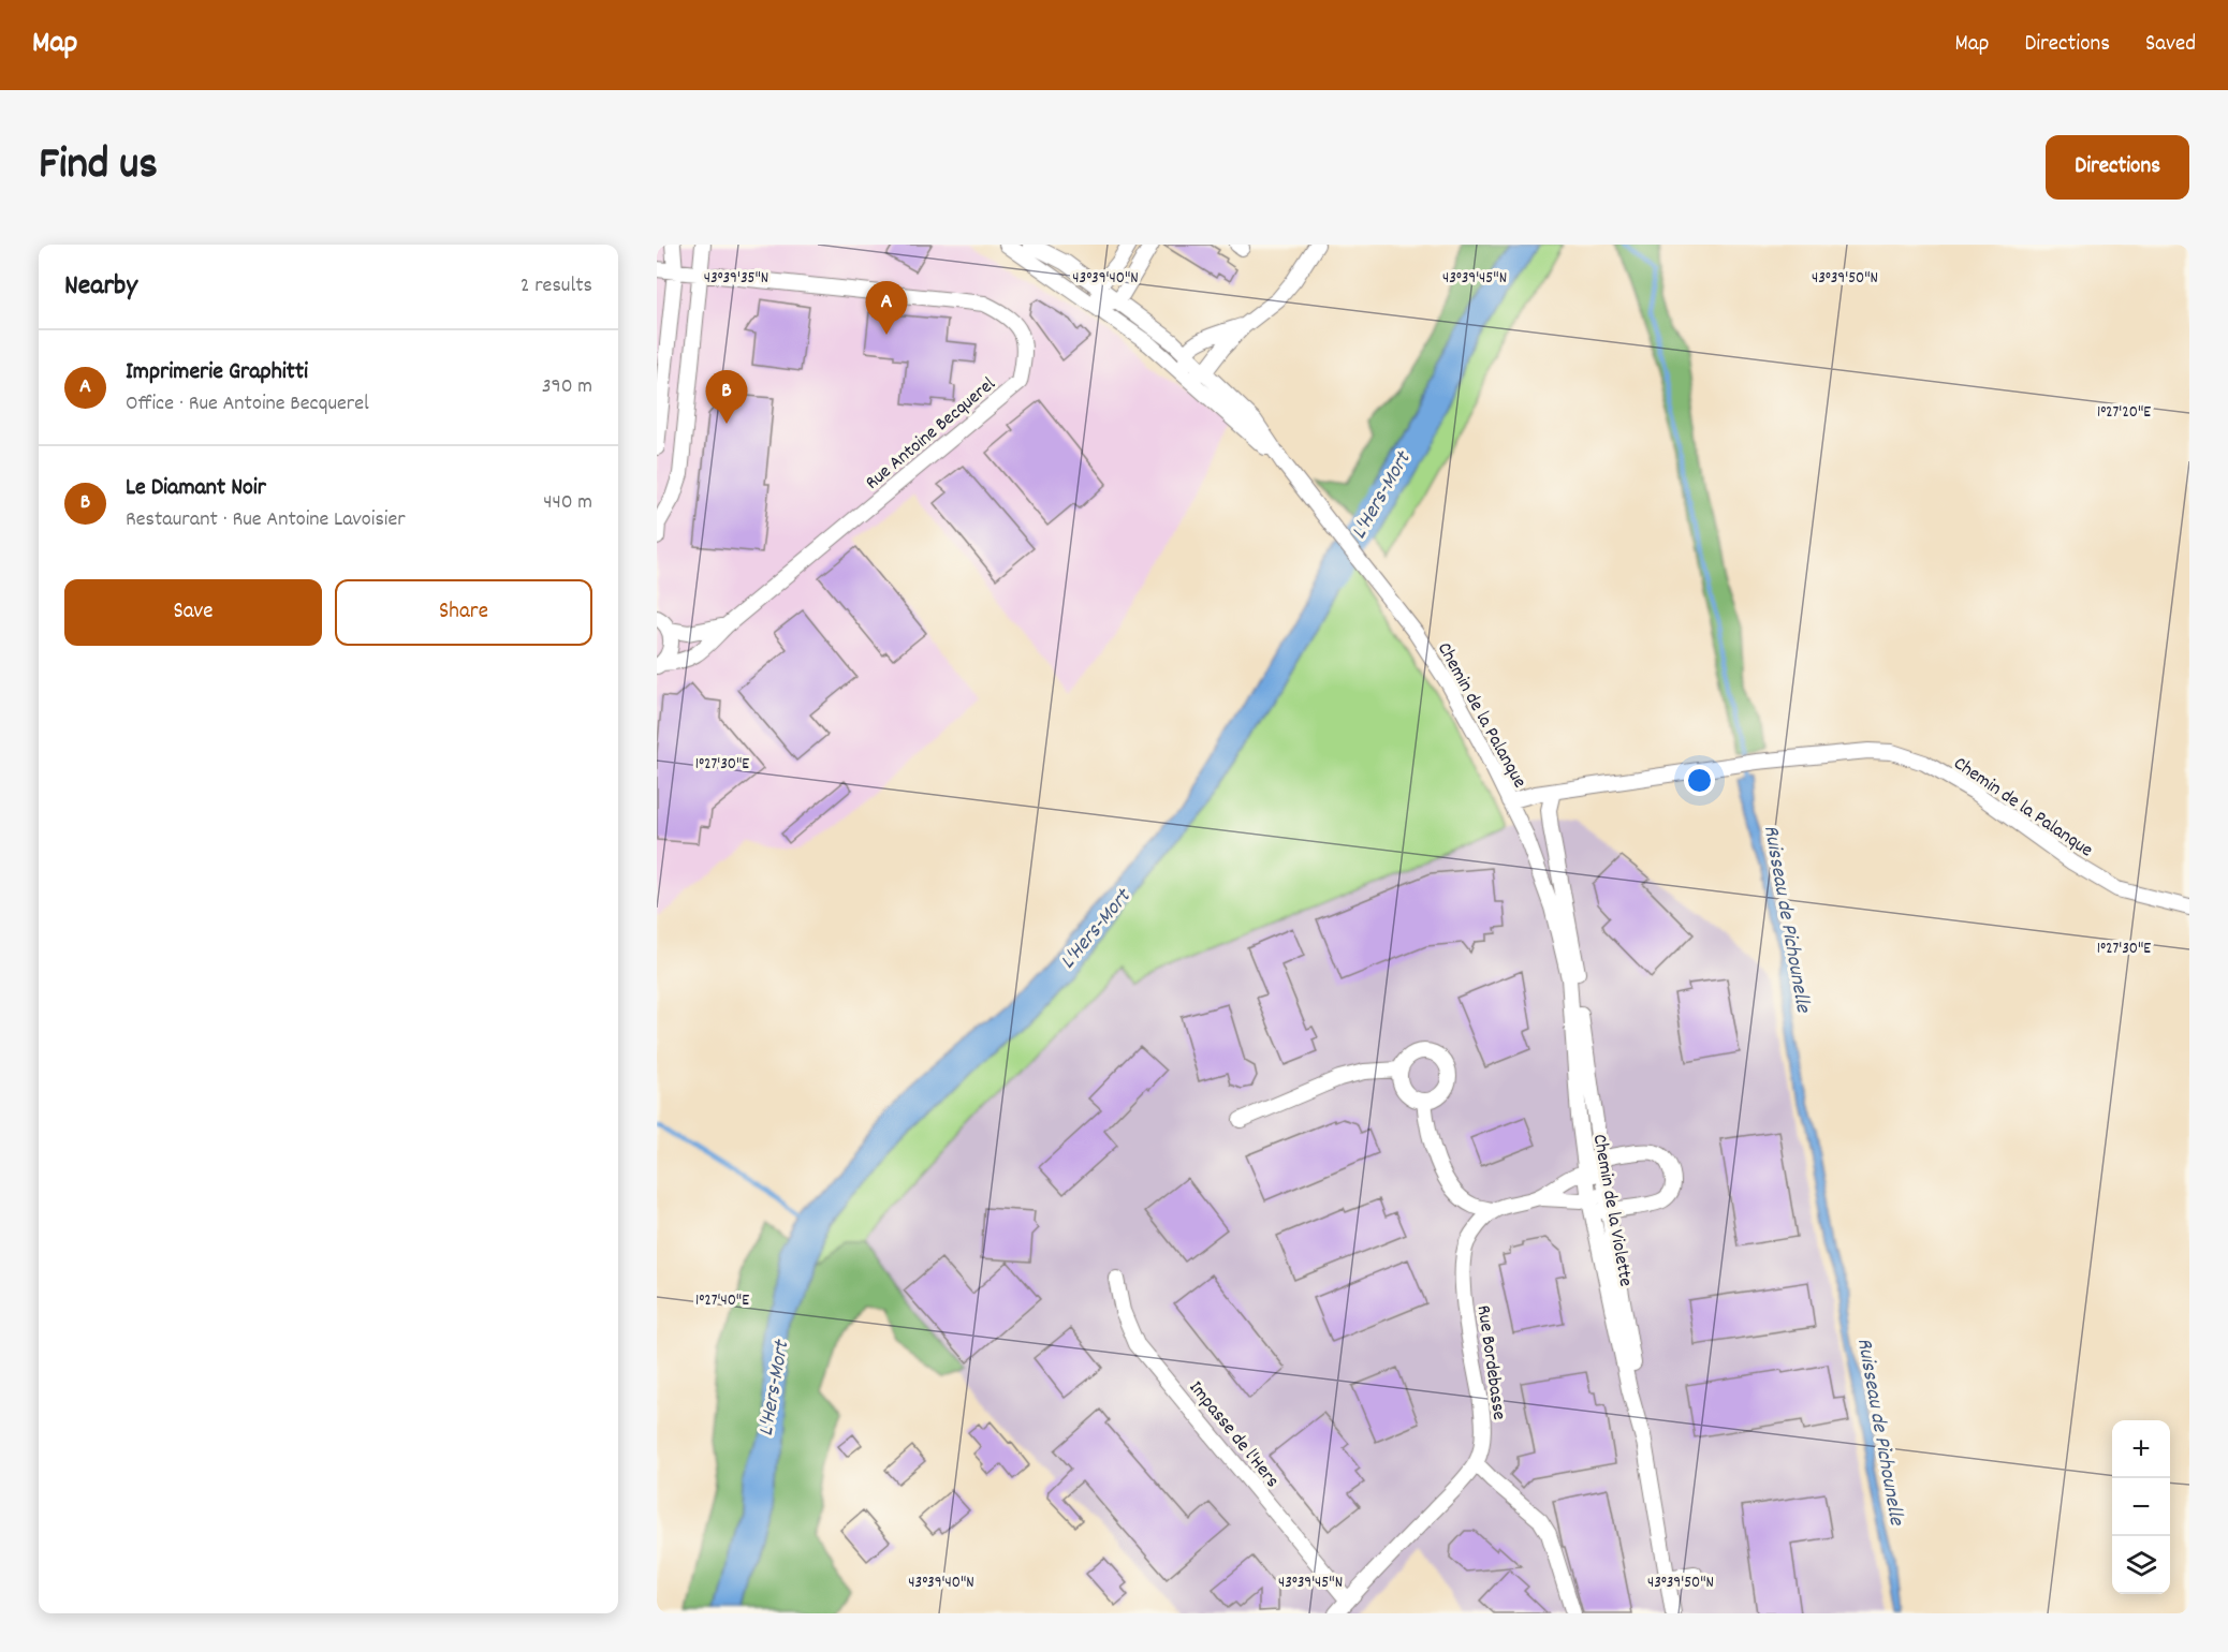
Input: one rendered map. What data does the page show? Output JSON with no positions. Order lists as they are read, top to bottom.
{
  "streets": {
    "street": [
      "Rue Antoine Becquerel",
      "Chemin de la Palanque",
      "Chemin de la Violette",
      "Rue Bordebasse",
      "Impasse de l'Hers"
    ]
  },
  "crossings": [
    ["Chemin de la Palanque", "Chemin de la Violette"],
    ["Rue Bordebasse", "Impasse de l'Hers"]
  ],
  "water": ["L'Hers-Mort", "Ruisseau de Pichounelle"],
  "page": {
    "header": "Map",
    "nav": ["Map", "Directions", "Saved"],
    "title": "Find us",
    "buttons": [
      "Directions",
      ["Save", "Share"]
    ],
    "heading": ["Nearby", "2 results"],
    "pins": ["A", "B"],
    "list": [
      {
        "mark": "A",
        "name": "Imprimerie Graphitti",
        "note": "Office · Rue Antoine Becquerel",
        "value": "390 m"
      },
      {
        "mark": "B",
        "name": "Le Diamant Noir",
        "note": "Restaurant · Rue Antoine Lavoisier",
        "value": "440 m"
      }
    ],
    "map_buttons": ["+", "−"]
  },
  "coordinates": [
    "43°39'35\"N",
    "43°39'40\"N",
    "43°39'45\"N",
    "43°39'50\"N",
    "1°27'20\"E",
    "1°27'30\"E",
    "1°27'40\"E"
  ]
}
